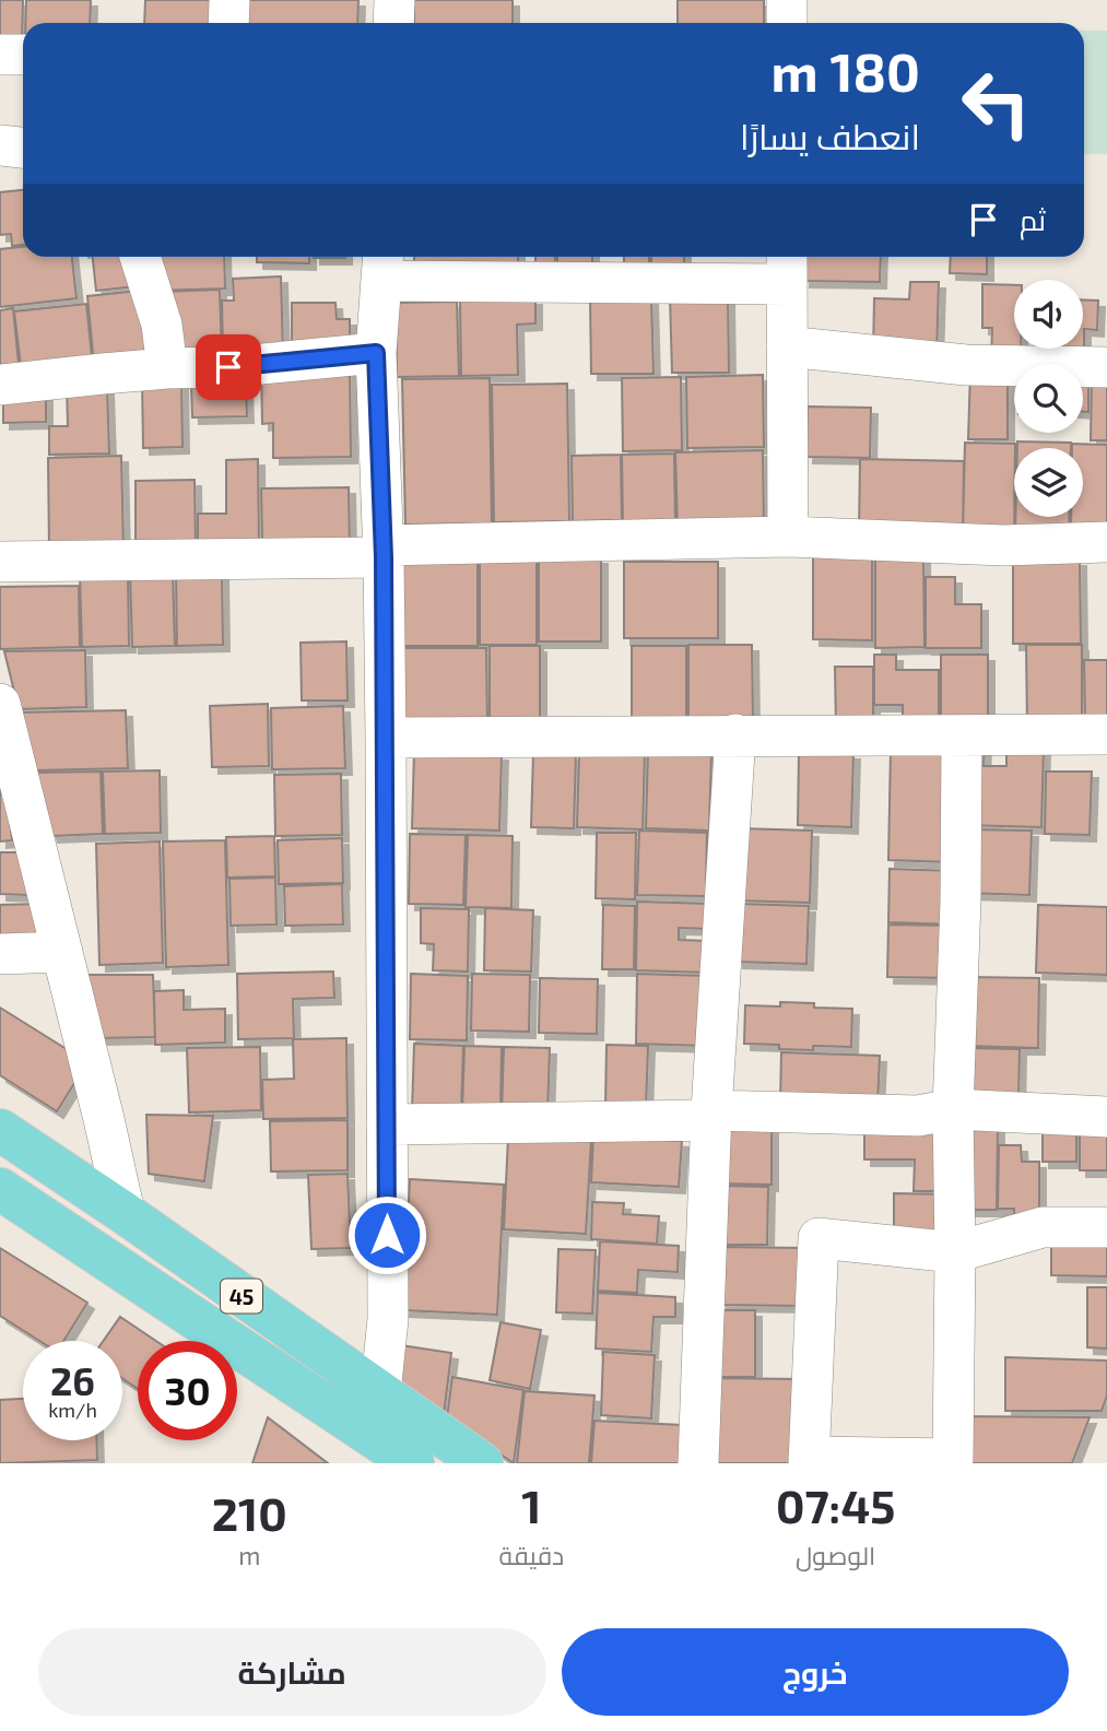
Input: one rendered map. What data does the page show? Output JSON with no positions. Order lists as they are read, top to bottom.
{
  "streets": {
    "main road": ["45"]
  },
  "page": {
    "turn": ["180 m", "انعطف يسارًا"],
    "then": "ثم",
    "speed": "26 km/h",
    "limit": "30",
    "eta": [
      "07:45",
      "الوصول",
      "1",
      "دقيقة",
      "210",
      "m"
    ],
    "buttons": ["خروج", "مشاركة"]
  }
}
